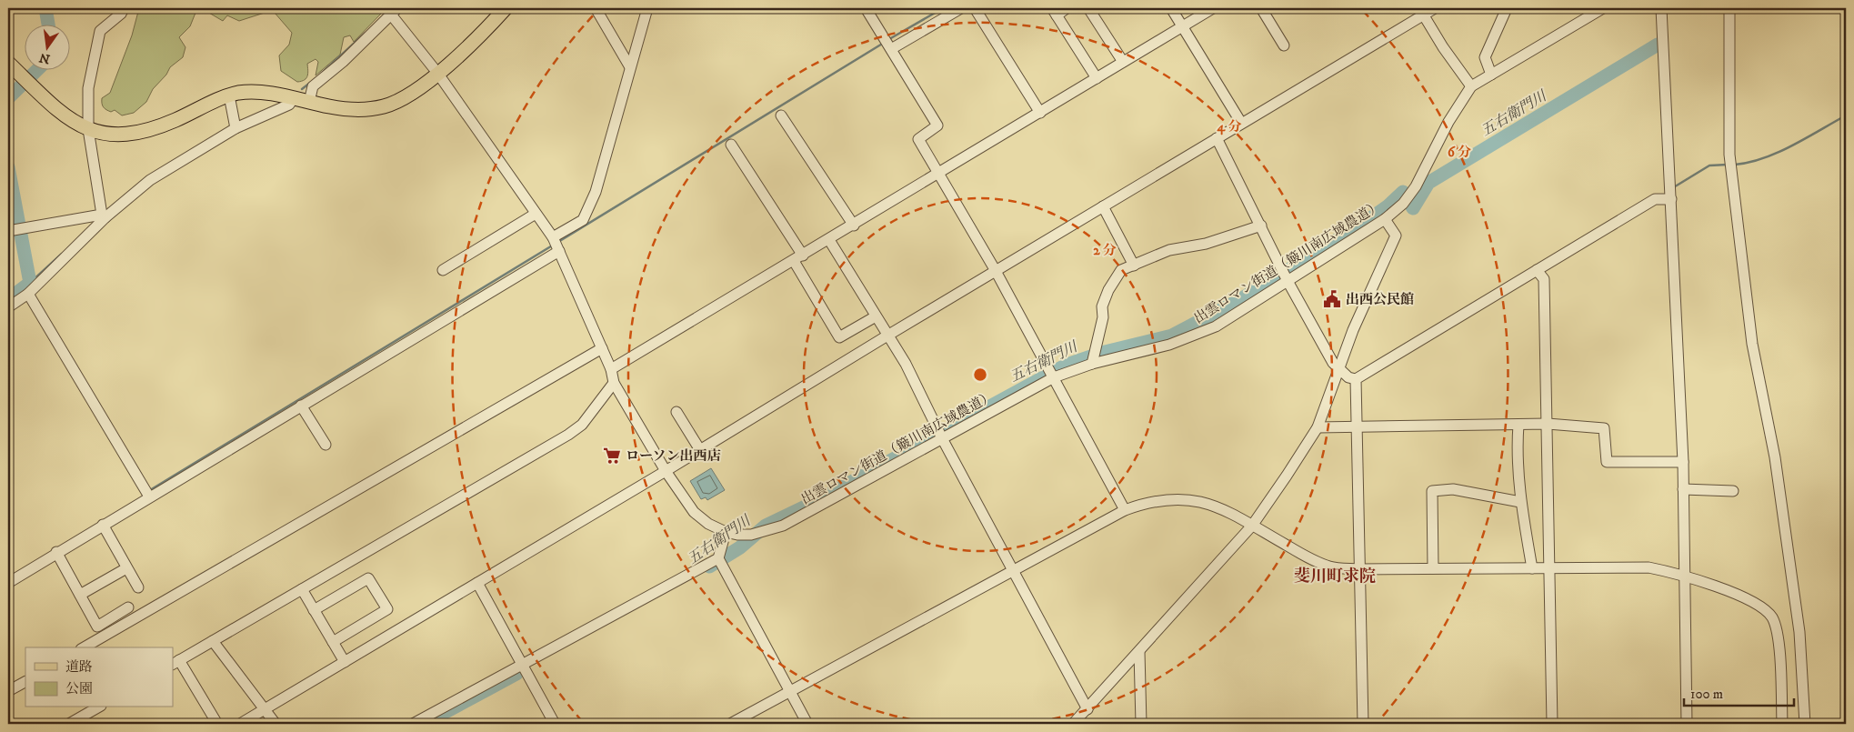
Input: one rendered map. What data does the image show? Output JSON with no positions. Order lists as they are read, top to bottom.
{
  "streets": {
    "street": ["出雲ロマン街道（簸川南広域農道）"]
  },
  "districts": ["斐川町求院"],
  "water": ["五右衛門川"],
  "places": {
    "public building": ["出西公民館"],
    "supermarket": ["ローソン出西店"]
  },
  "legend": ["道路", "公園"],
  "scale_bar": "100 m",
  "north": "bottom",
  "rings": ["4 分", "6 分", "2 分"]
}
